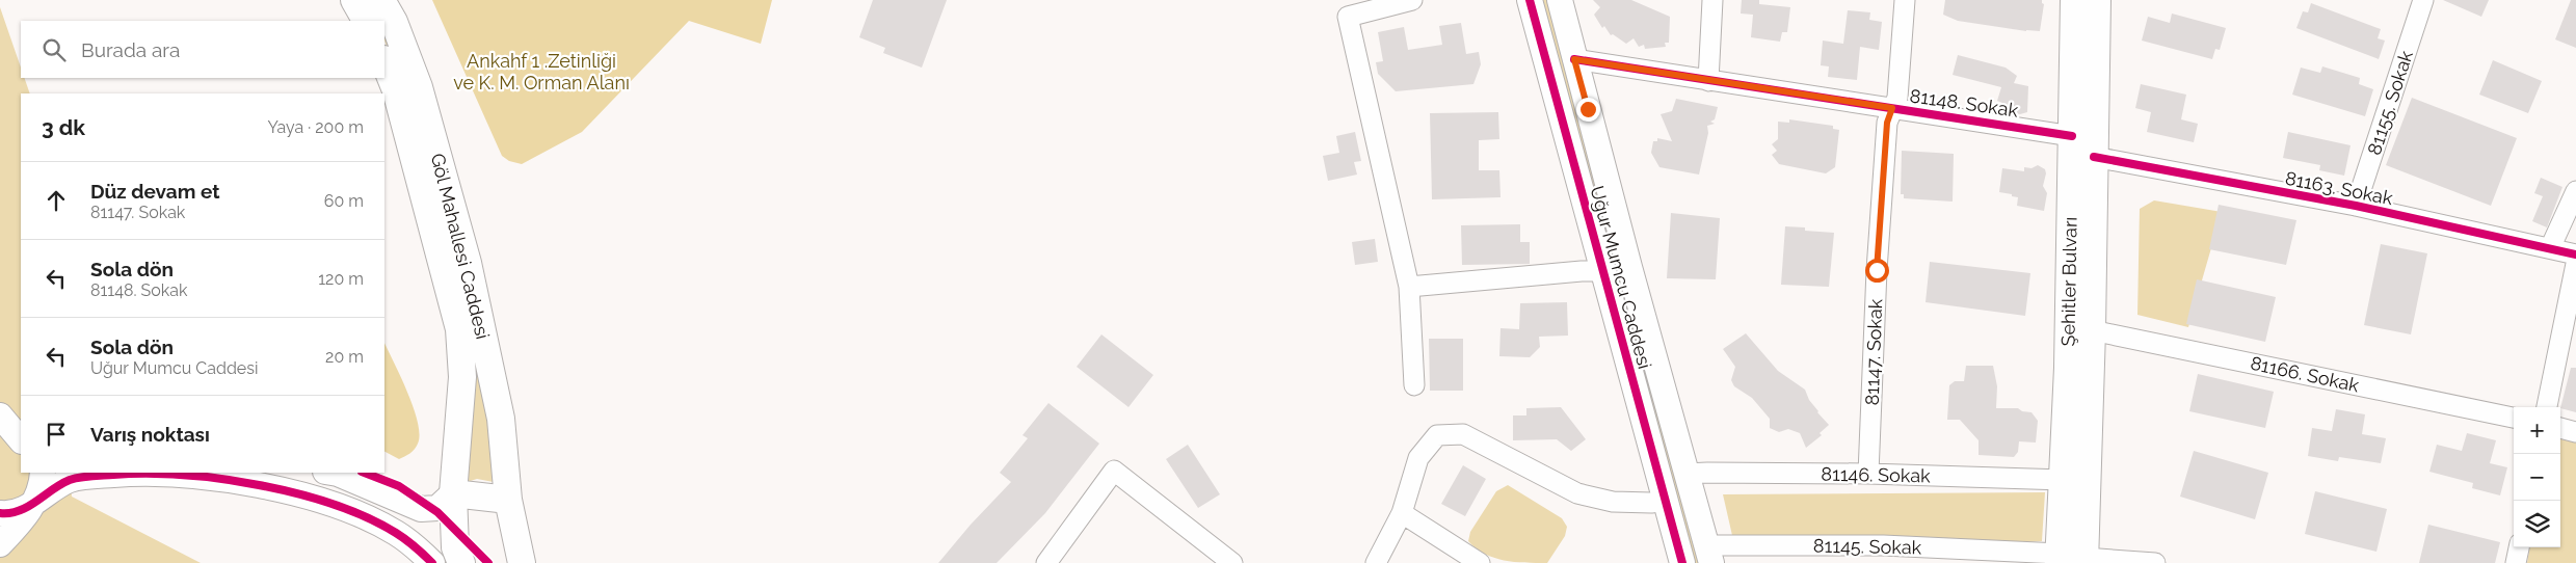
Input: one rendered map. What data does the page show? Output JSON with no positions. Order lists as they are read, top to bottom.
{
  "streets": {
    "main road": ["Göl Mahallesi Caddesi", "Şehitler Bulvarı"],
    "street": [
      "81148. Sokak",
      "81155. Sokak",
      "81163. Sokak",
      "Uğur Mumcu Caddesi",
      "81147. Sokak",
      "81166. Sokak",
      "81146. Sokak",
      "81145. Sokak"
    ]
  },
  "crossings": [
    ["81148. Sokak", "Uğur Mumcu Caddesi"],
    ["81148. Sokak", "Şehitler Bulvarı"],
    ["81148. Sokak", "81147. Sokak"],
    ["81155. Sokak", "81163. Sokak"],
    ["81163. Sokak", "Şehitler Bulvarı"],
    ["Uğur Mumcu Caddesi", "81146. Sokak"],
    ["Uğur Mumcu Caddesi", "81145. Sokak"],
    ["Şehitler Bulvarı", "81166. Sokak"],
    ["Şehitler Bulvarı", "81146. Sokak"],
    ["Şehitler Bulvarı", "81145. Sokak"],
    ["81147. Sokak", "81146. Sokak"]
  ],
  "parks": ["Ankahf 1 .Zetinliği ve K. M. Orman Alanı"],
  "page": {
    "search": "Burada ara",
    "heading": ["3 dk", "Yaya · 200 m"],
    "list": [
      ["Düz devam et", "81147. Sokak", "60 m"],
      ["Sola dön", "81148. Sokak", "120 m"],
      ["Sola dön", "Uğur Mumcu Caddesi", "20 m"],
      "Varış noktası"
    ],
    "map_buttons": ["+", "−"]
  }
}
